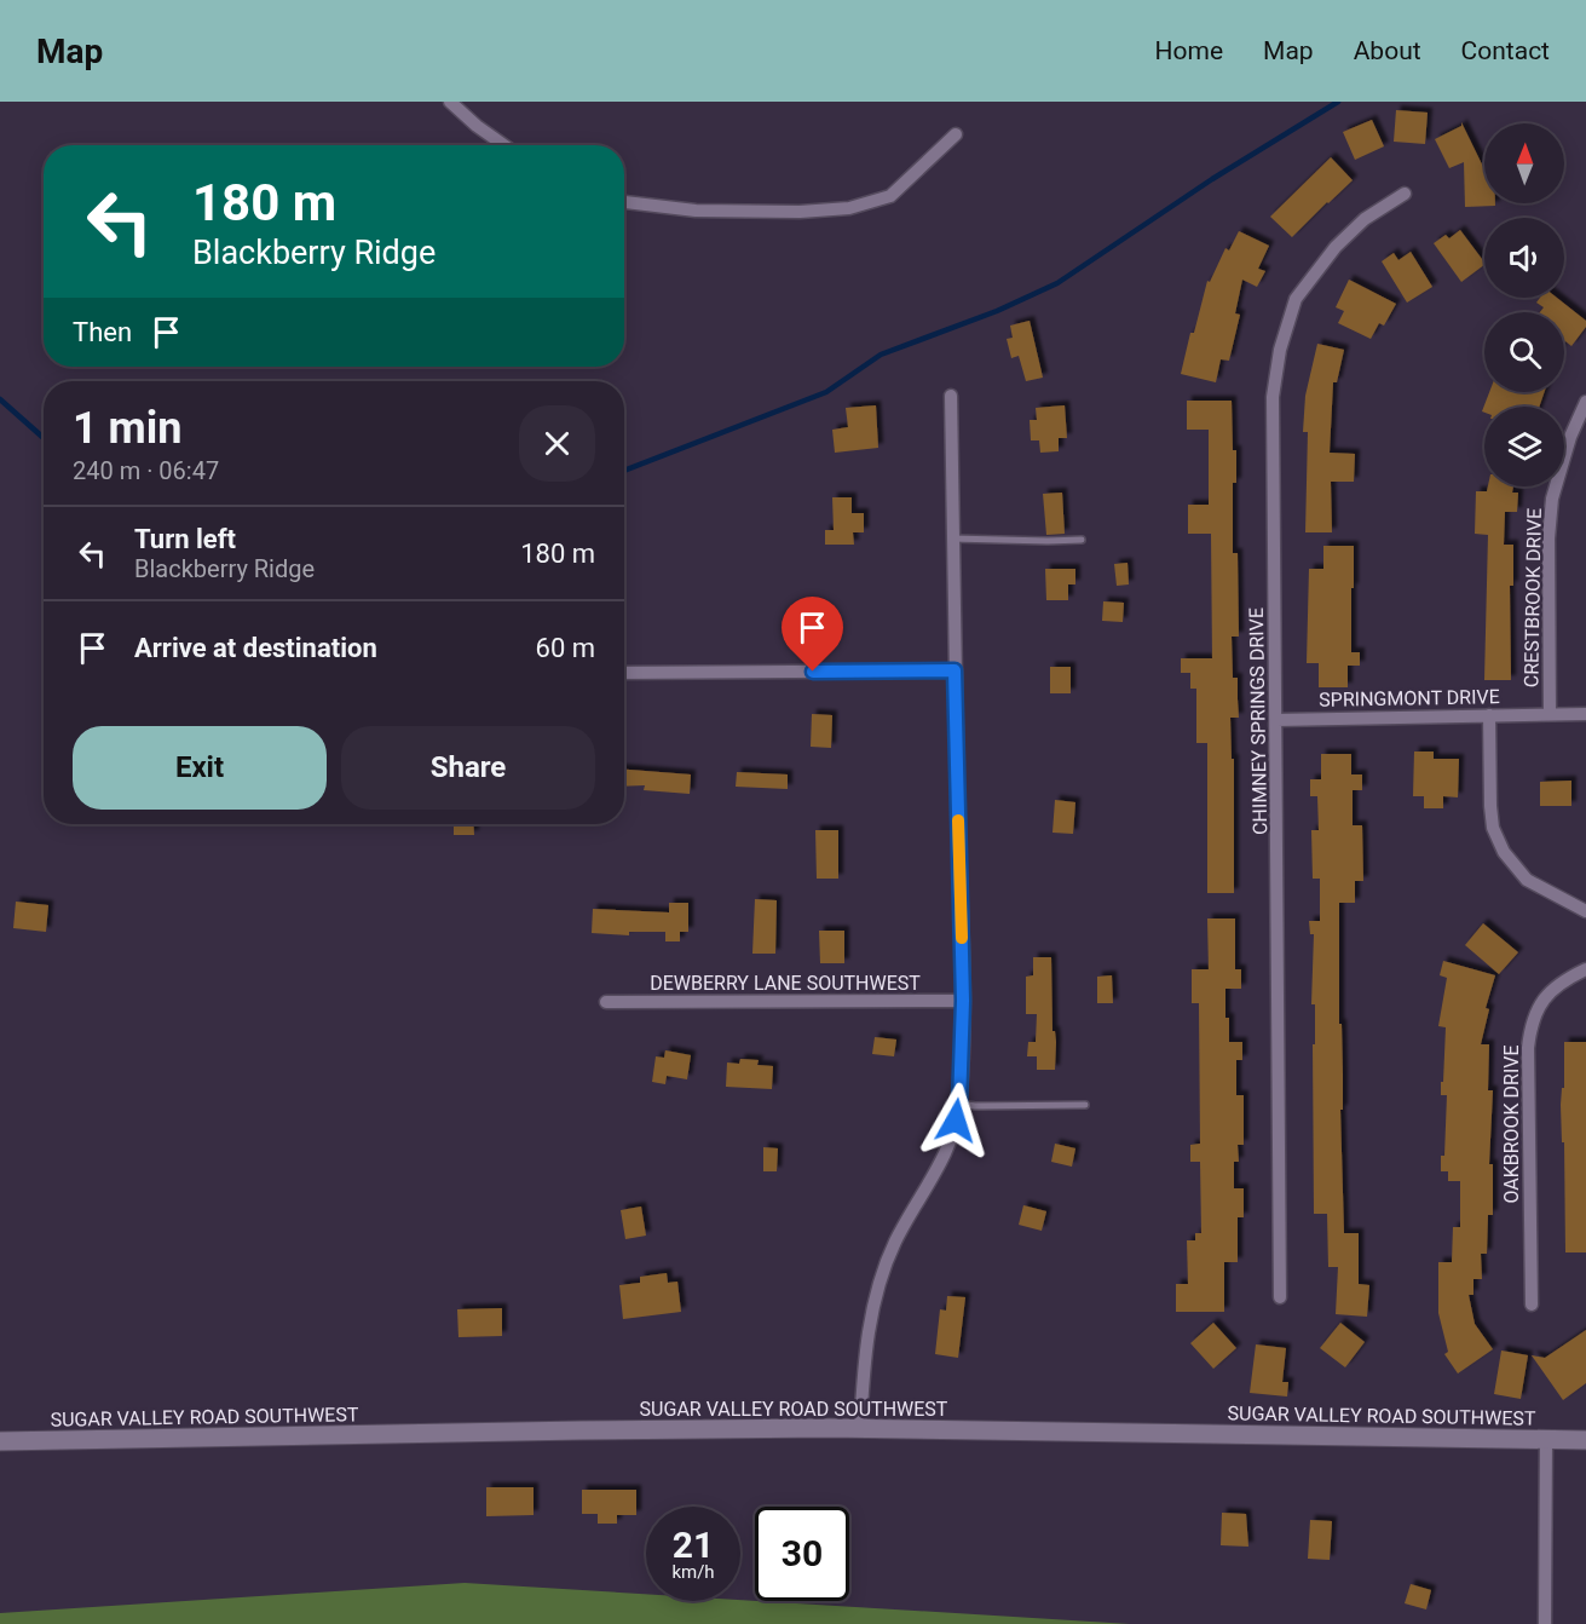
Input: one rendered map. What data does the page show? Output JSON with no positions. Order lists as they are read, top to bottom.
{
  "streets": {
    "street": [
      "CRESTBROOK DRIVE",
      "SPRINGMONT DRIVE",
      "CHIMNEY SPRINGS DRIVE",
      "DEWBERRY LANE SOUTHWEST",
      "OAKBROOK DRIVE",
      "SUGAR VALLEY ROAD SOUTHWEST"
    ]
  },
  "crossings": [
    ["CRESTBROOK DRIVE", "SPRINGMONT DRIVE"],
    ["SPRINGMONT DRIVE", "CHIMNEY SPRINGS DRIVE"]
  ],
  "north": "top",
  "page": {
    "header": "Map",
    "nav": [
      "Home",
      "Map",
      "About",
      "Contact"
    ],
    "turn": ["180 m", "Blackberry Ridge"],
    "then": "Then",
    "heading": ["1 min", "240 m · 06:47"],
    "list": [
      {
        "name": "Turn left",
        "note": "Blackberry Ridge",
        "value": "180 m"
      },
      {
        "name": "Arrive at destination",
        "value": "60 m"
      }
    ],
    "buttons": ["Exit", "Share"],
    "speed": "21 km/h",
    "limit": "30"
  }
}
